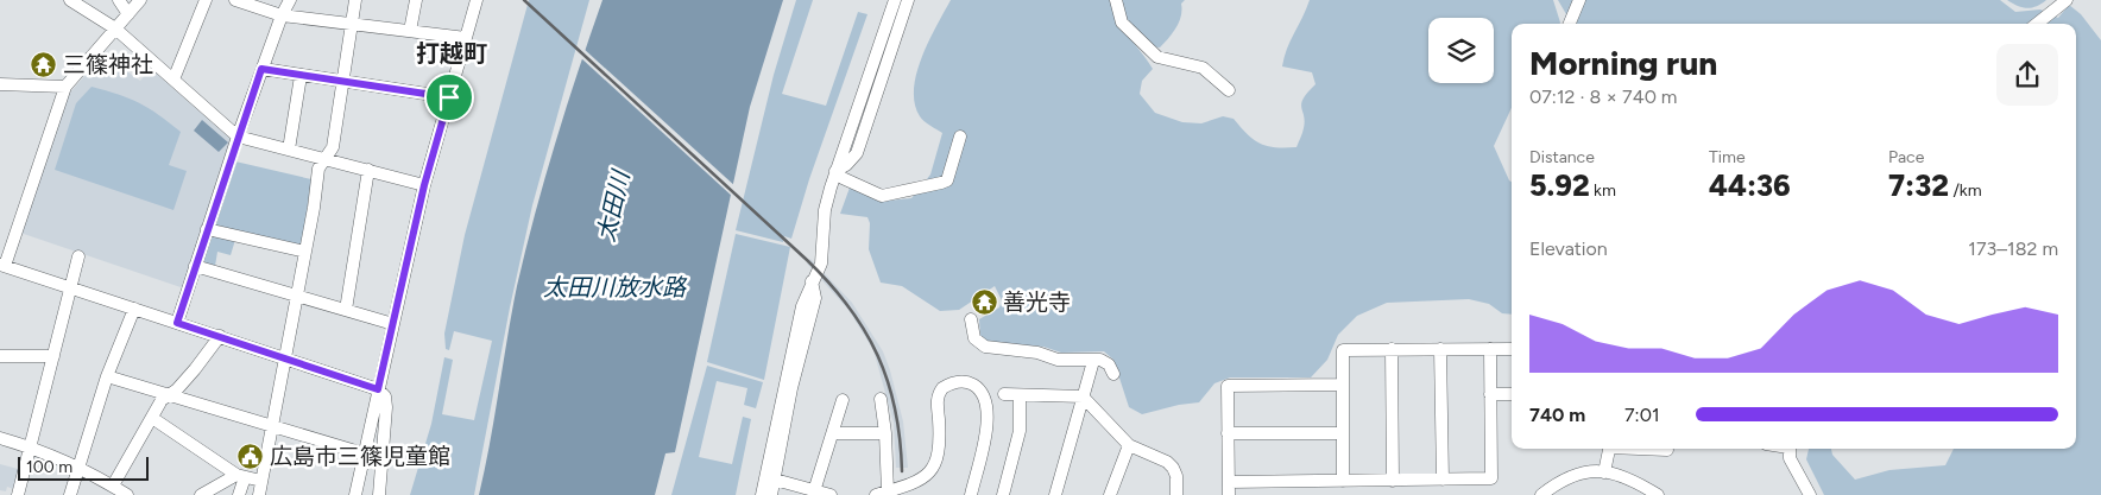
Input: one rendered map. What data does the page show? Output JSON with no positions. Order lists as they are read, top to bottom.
{
  "districts": ["打越町"],
  "water": ["太田川", "太田川放水路"],
  "places": {
    "temple": ["三篠神社", "善光寺"],
    "public building": ["広島市三篠児童館"]
  },
  "scale_bar": "100 m",
  "page": {
    "heading": ["Morning run", "07:12 · 8 × 740 m"],
    "stats": [
      ["Distance", "5.92 km"],
      ["Time", "44:36"],
      ["Pace", "7:32 /km"]
    ],
    "chart": ["Elevation", "173–182 m"],
    "list": [
      {
        "name": "740 m",
        "note": "7:01"
      }
    ],
    "scale": "100 m"
  }
}
